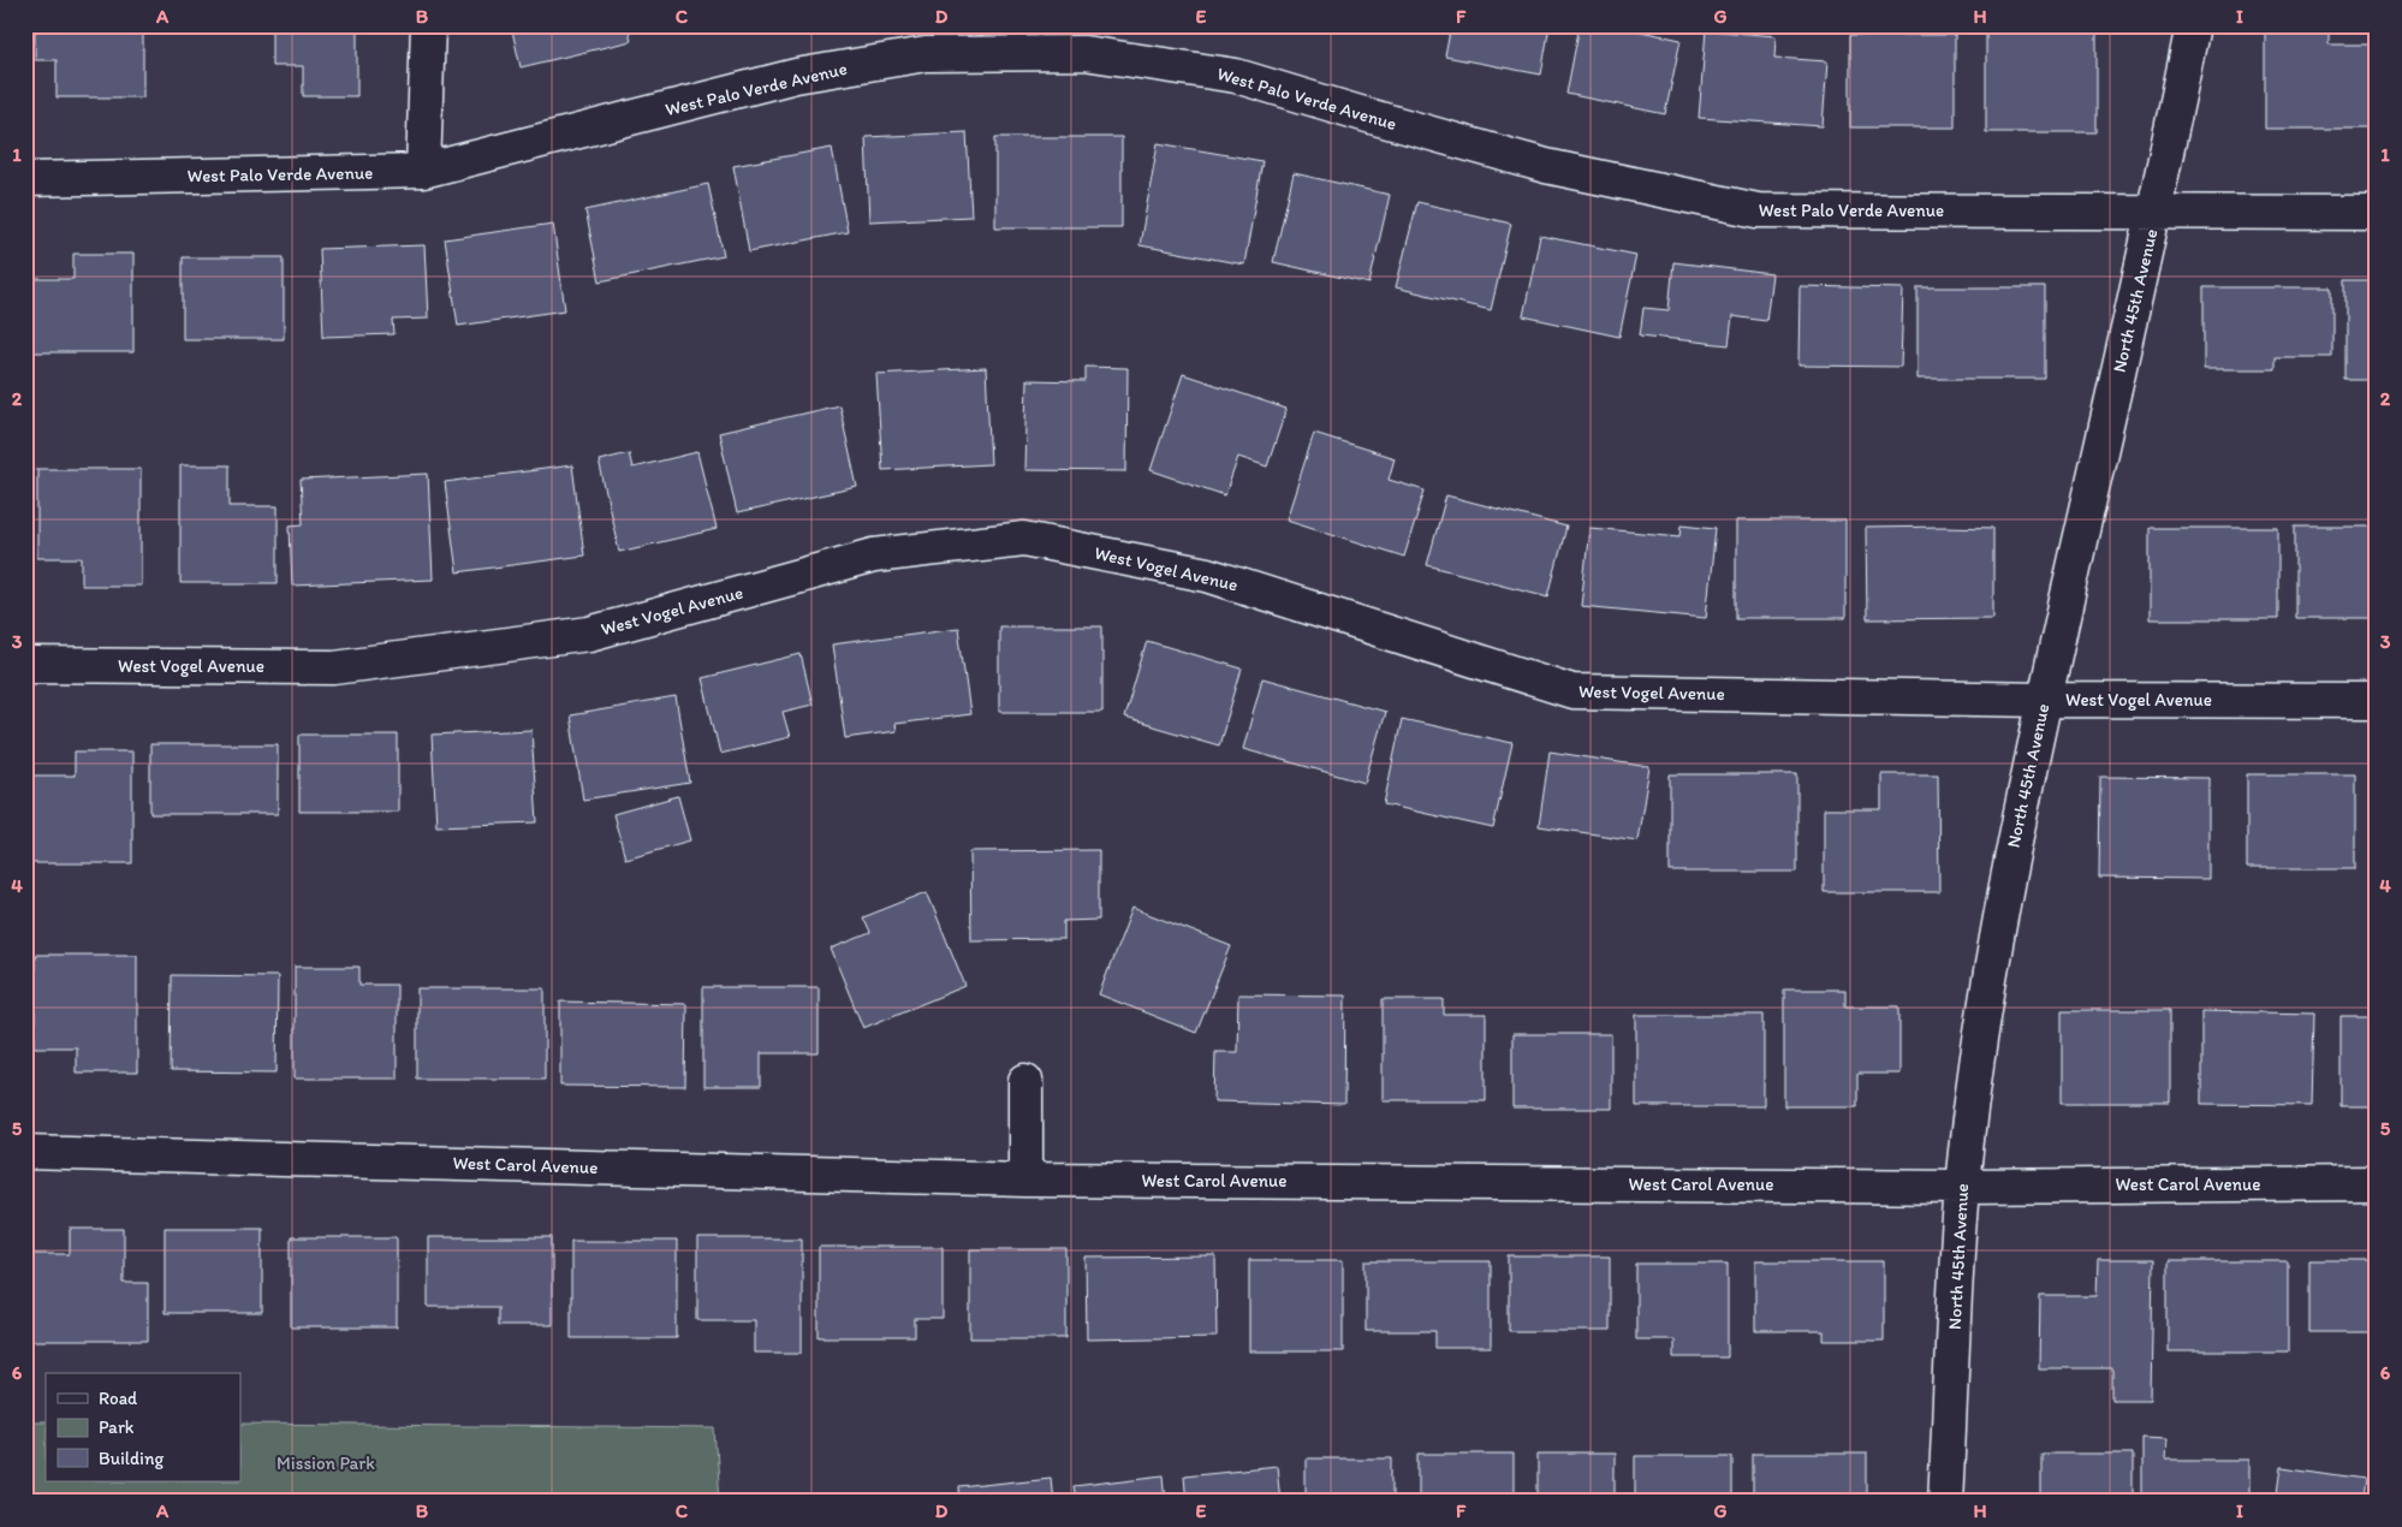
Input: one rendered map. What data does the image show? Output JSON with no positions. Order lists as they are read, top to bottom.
{
  "streets": {
    "street": [
      "West Palo Verde Avenue",
      "North 45th Avenue",
      "West Vogel Avenue",
      "West Carol Avenue"
    ]
  },
  "crossings": [
    ["West Palo Verde Avenue", "North 45th Avenue"],
    ["North 45th Avenue", "West Vogel Avenue"],
    ["North 45th Avenue", "West Carol Avenue"]
  ],
  "parks": ["Mission Park"],
  "legend": ["Road", "Park", "Building"],
  "grid": {
    "columns": [
      "A",
      "B",
      "C",
      "D",
      "E",
      "F",
      "G",
      "H",
      "I"
    ],
    "rows": [
      "1",
      "2",
      "3",
      "4",
      "5",
      "6"
    ]
  }
}
